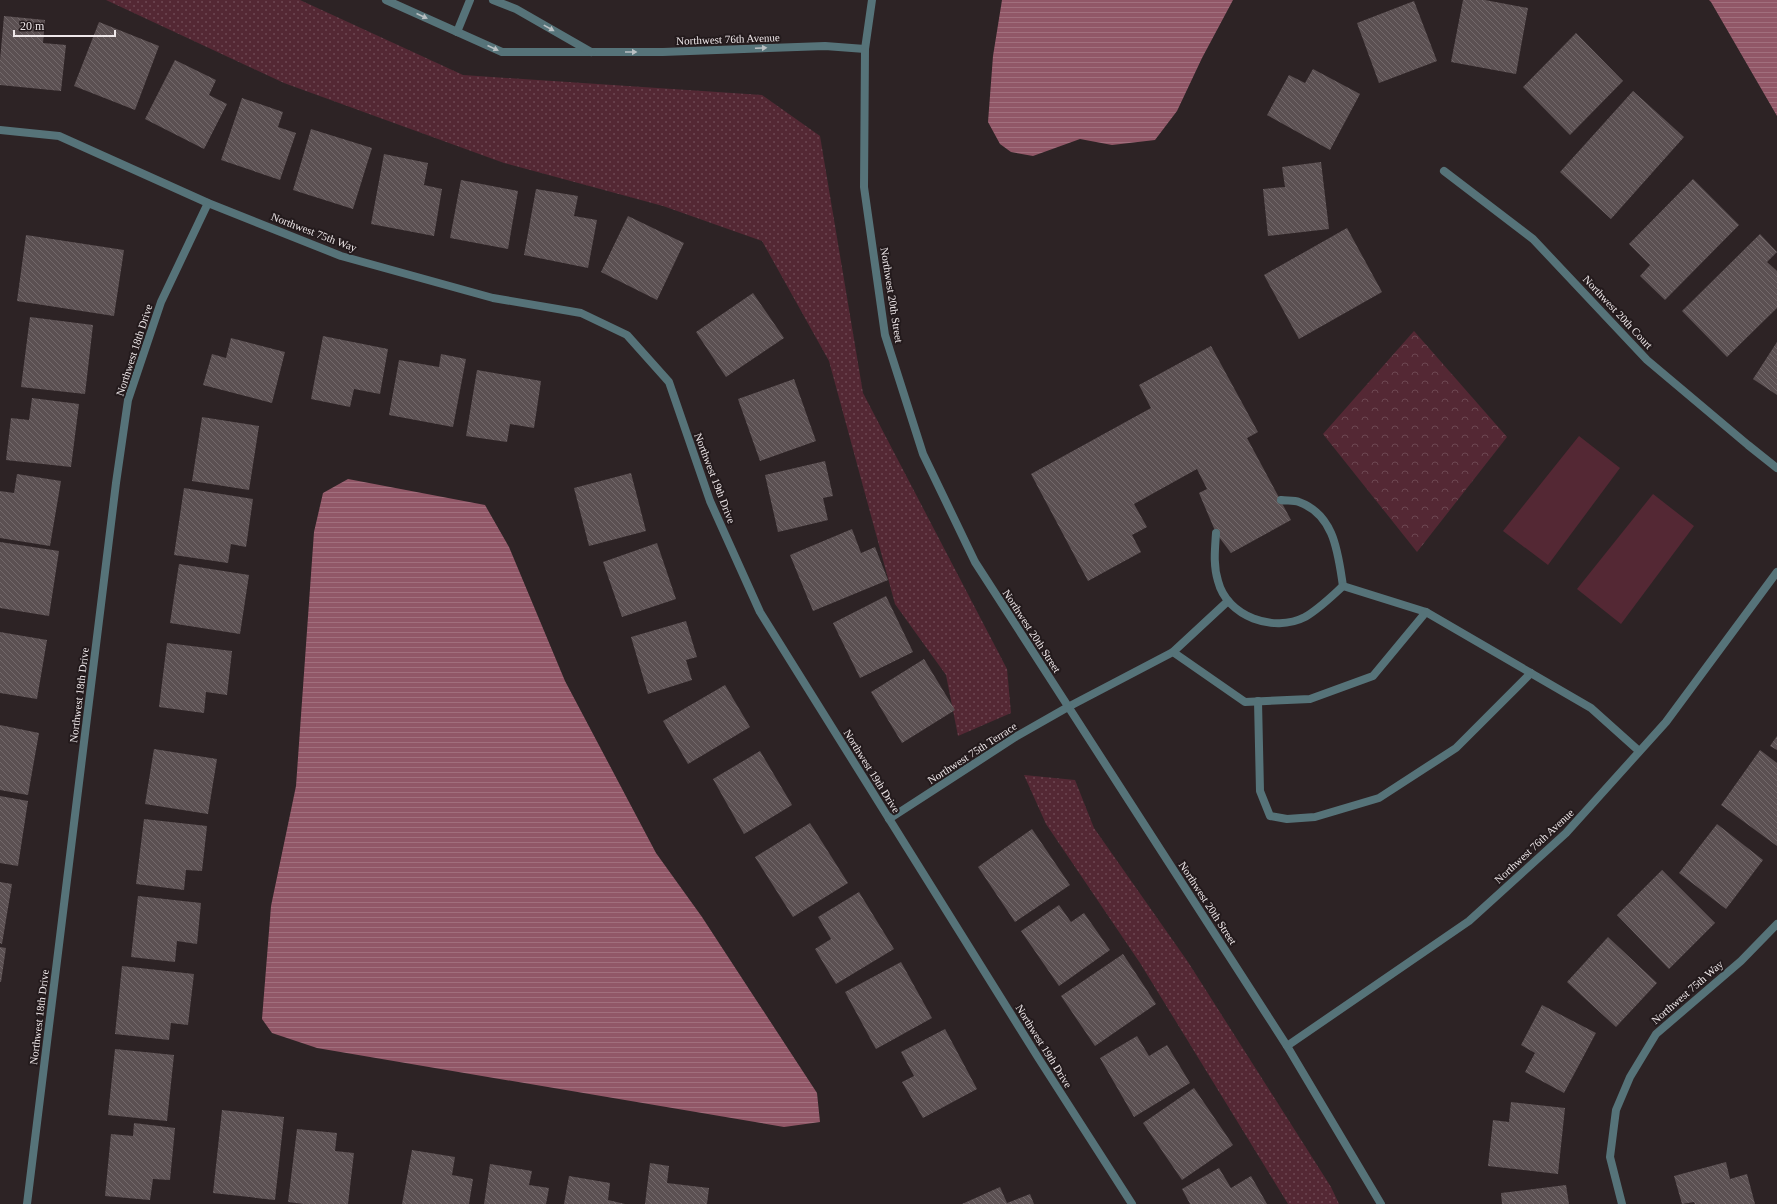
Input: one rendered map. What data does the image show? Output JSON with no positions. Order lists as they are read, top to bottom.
{
  "streets": {
    "street": [
      "Northwest 76th Avenue",
      "Northwest 75th Way",
      "Northwest 20th Street",
      "Northwest 20th Court",
      "Northwest 18th Drive",
      "Northwest 19th Drive",
      "Northwest 75th Terrace"
    ]
  },
  "crossings": [
    ["Northwest 76th Avenue", "Northwest 20th Street"],
    ["Northwest 75th Way", "Northwest 18th Drive"],
    ["Northwest 75th Way", "Northwest 19th Drive"],
    ["Northwest 20th Street", "Northwest 75th Terrace"],
    ["Northwest 19th Drive", "Northwest 75th Terrace"]
  ],
  "one_way": ["Northwest 76th Avenue"],
  "scale_bar": "20 m"
}
